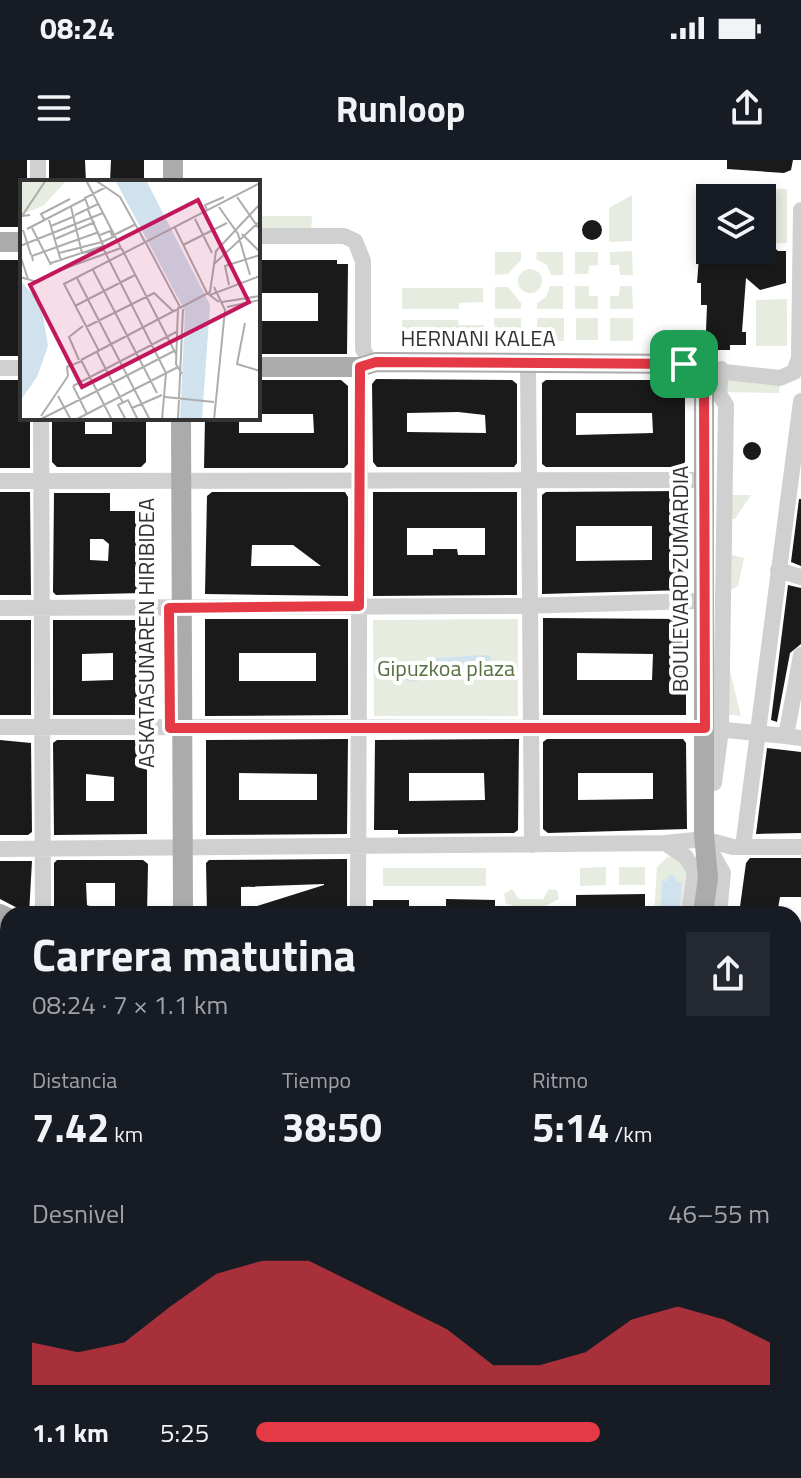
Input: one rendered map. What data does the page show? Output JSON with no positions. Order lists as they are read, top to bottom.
{
  "streets": {
    "main road": ["HERNANI KALEA", "BOULEVARD ZUMARDIA", "ASKATASUNAREN HIRIBIDEA"]
  },
  "crossings": [
    ["HERNANI KALEA", "BOULEVARD ZUMARDIA"]
  ],
  "parks": ["Gipuzkoa plaza"],
  "page": {
    "status": "08:24",
    "header": "Runloop",
    "heading": ["Carrera matutina", "08:24 · 7 × 1.1 km"],
    "stats": [
      ["Distancia", "7.42 km"],
      ["Tiempo", "38:50"],
      ["Ritmo", "5:14 /km"]
    ],
    "chart": ["Desnivel", "46–55 m"],
    "list": [
      {
        "name": "1.1 km",
        "note": "5:25"
      }
    ]
  }
}
